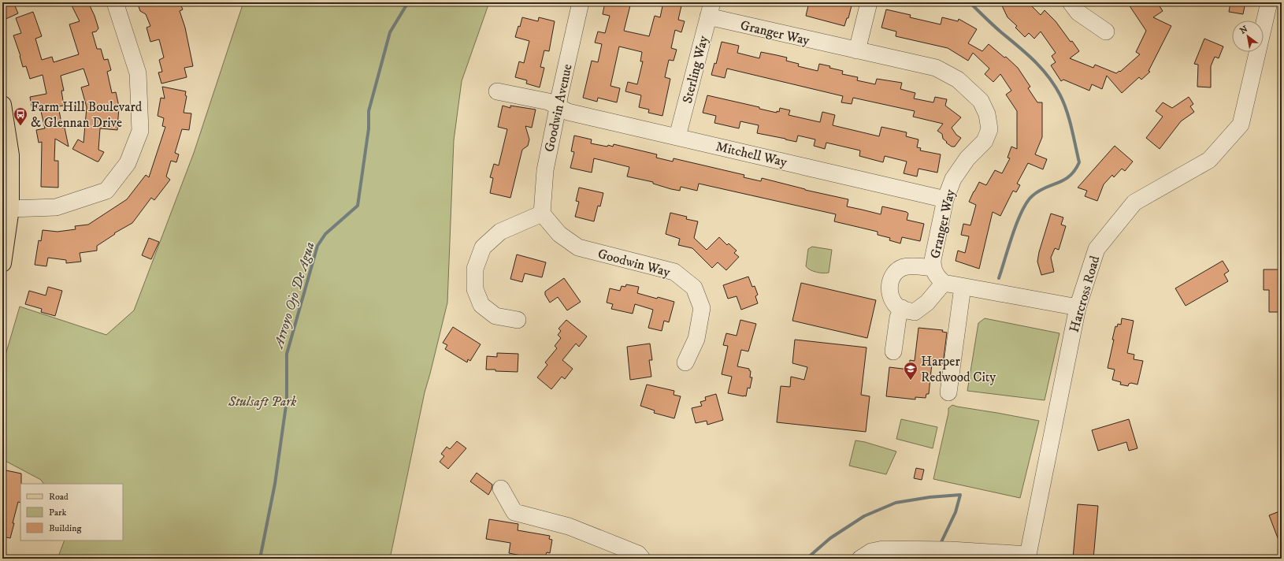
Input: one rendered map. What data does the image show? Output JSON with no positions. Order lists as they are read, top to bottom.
{
  "streets": {
    "street": [
      "Granger Way",
      "Sterling Way",
      "Goodwin Avenue",
      "Mitchell Way",
      "Goodwin Way",
      "Harcross Road"
    ]
  },
  "crossings": [
    ["Granger Way", "Sterling Way"],
    ["Granger Way", "Mitchell Way"],
    ["Sterling Way", "Mitchell Way"],
    ["Goodwin Avenue", "Mitchell Way"],
    ["Goodwin Avenue", "Goodwin Way"]
  ],
  "water": ["Arroyo Ojo De Agua"],
  "parks": ["Stulsaft Park"],
  "places": {
    "bus stop": ["Farm Hill Boulevard & Glennan Drive"],
    "school or university": ["Harper Redwood City"]
  },
  "legend": ["Road", "Park", "Building"],
  "north": "top left"
}
